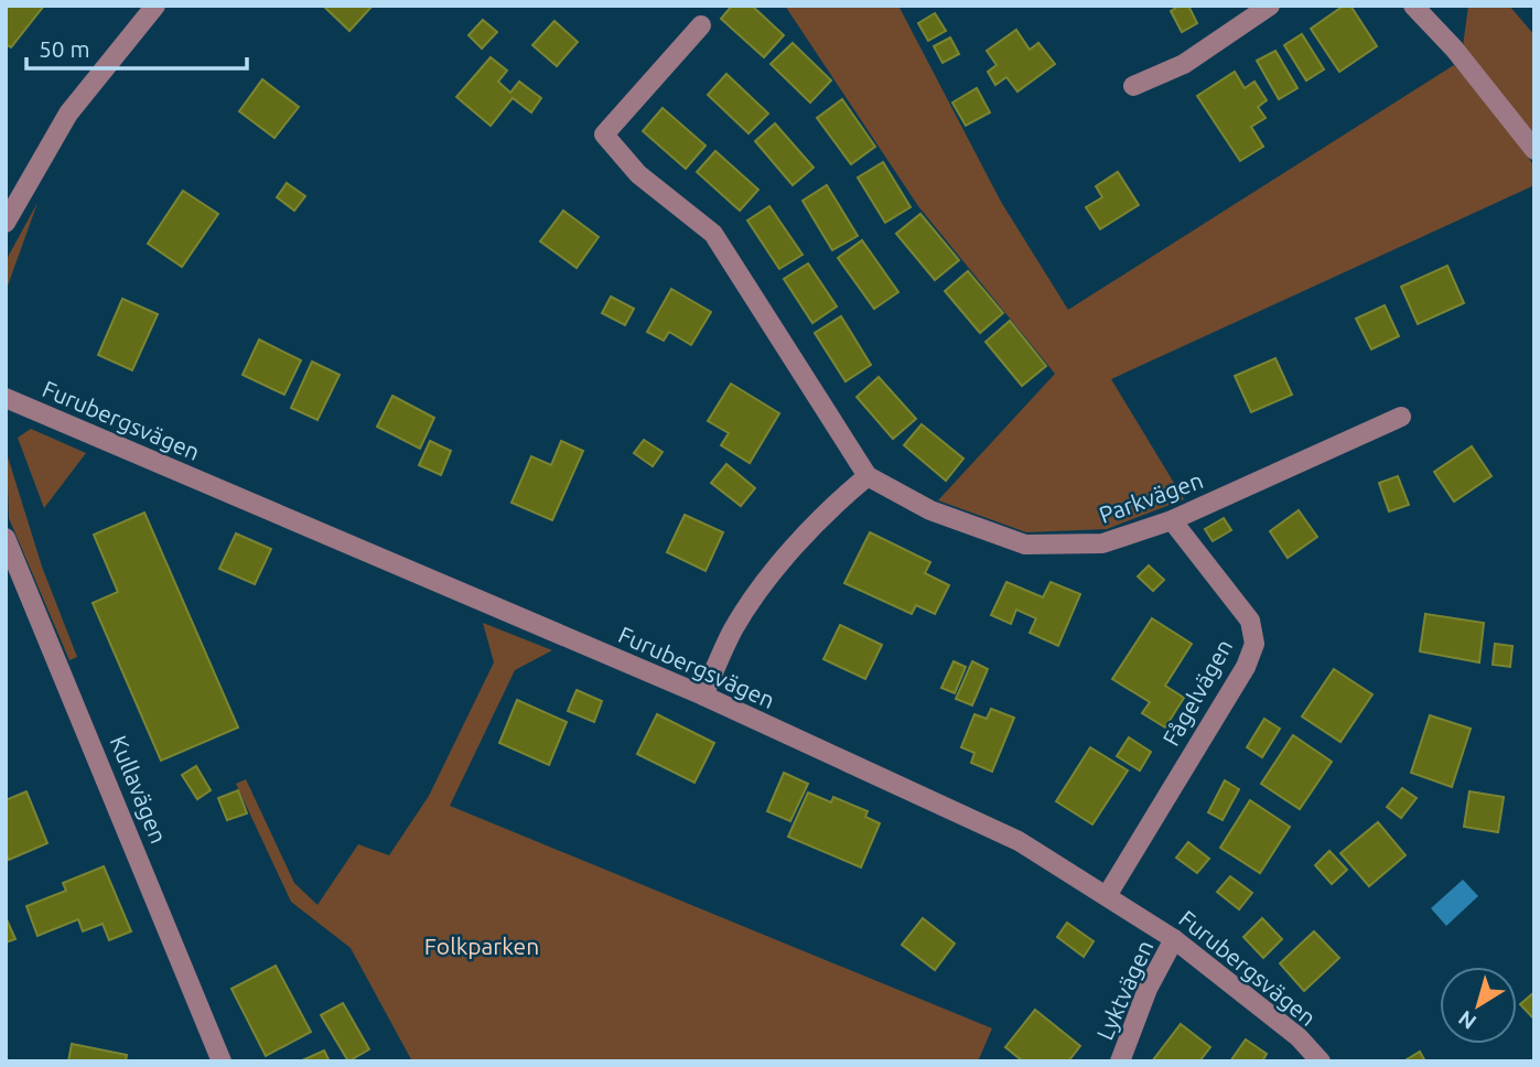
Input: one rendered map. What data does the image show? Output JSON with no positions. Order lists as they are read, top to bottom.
{
  "streets": {
    "street": [
      "Furubergsvägen",
      "Parkvägen",
      "Fågelvägen",
      "Kullavägen",
      "Lyktvägen"
    ]
  },
  "crossings": [
    ["Furubergsvägen", "Fågelvägen"],
    ["Furubergsvägen", "Lyktvägen"],
    ["Parkvägen", "Fågelvägen"]
  ],
  "parks": ["Folkparken"],
  "scale_bar": "50 m",
  "north": "bottom left"
}
